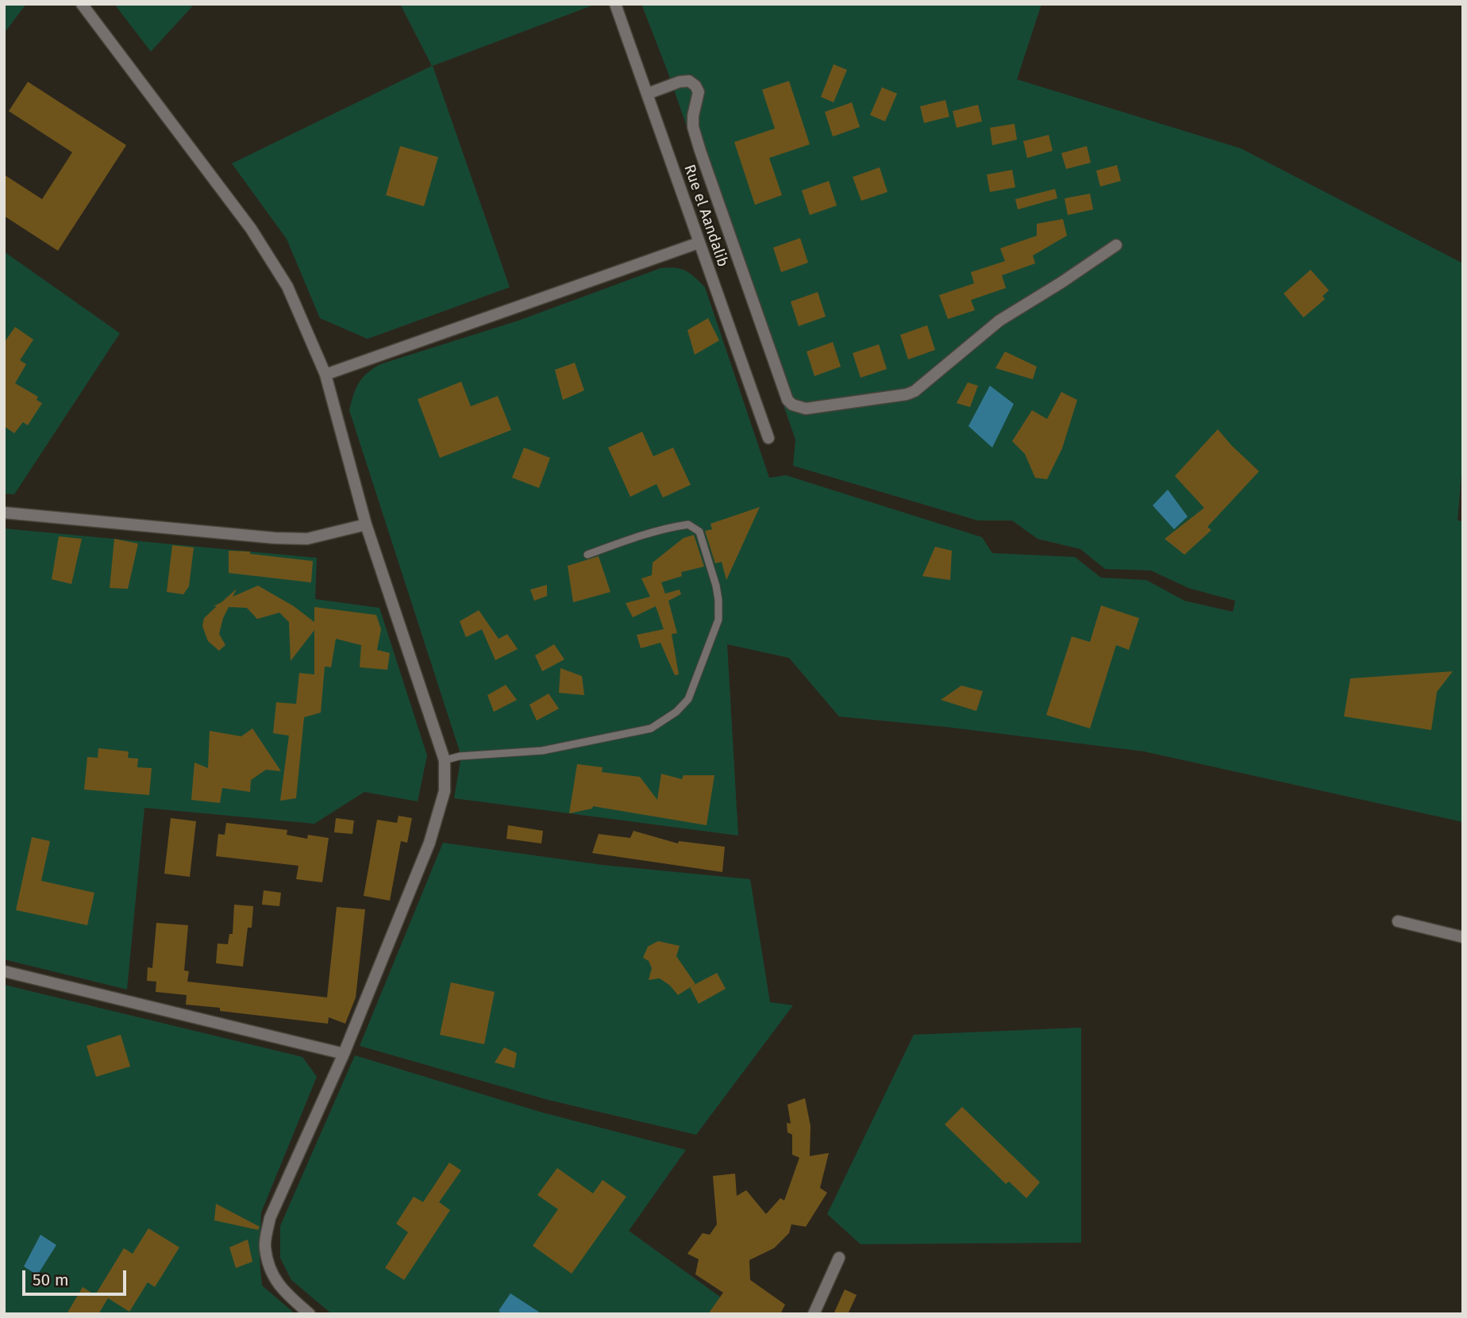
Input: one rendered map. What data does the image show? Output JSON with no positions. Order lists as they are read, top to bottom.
{
  "streets": {
    "street": ["Rue el Aandalib"]
  },
  "scale_bar": "50 m"
}
